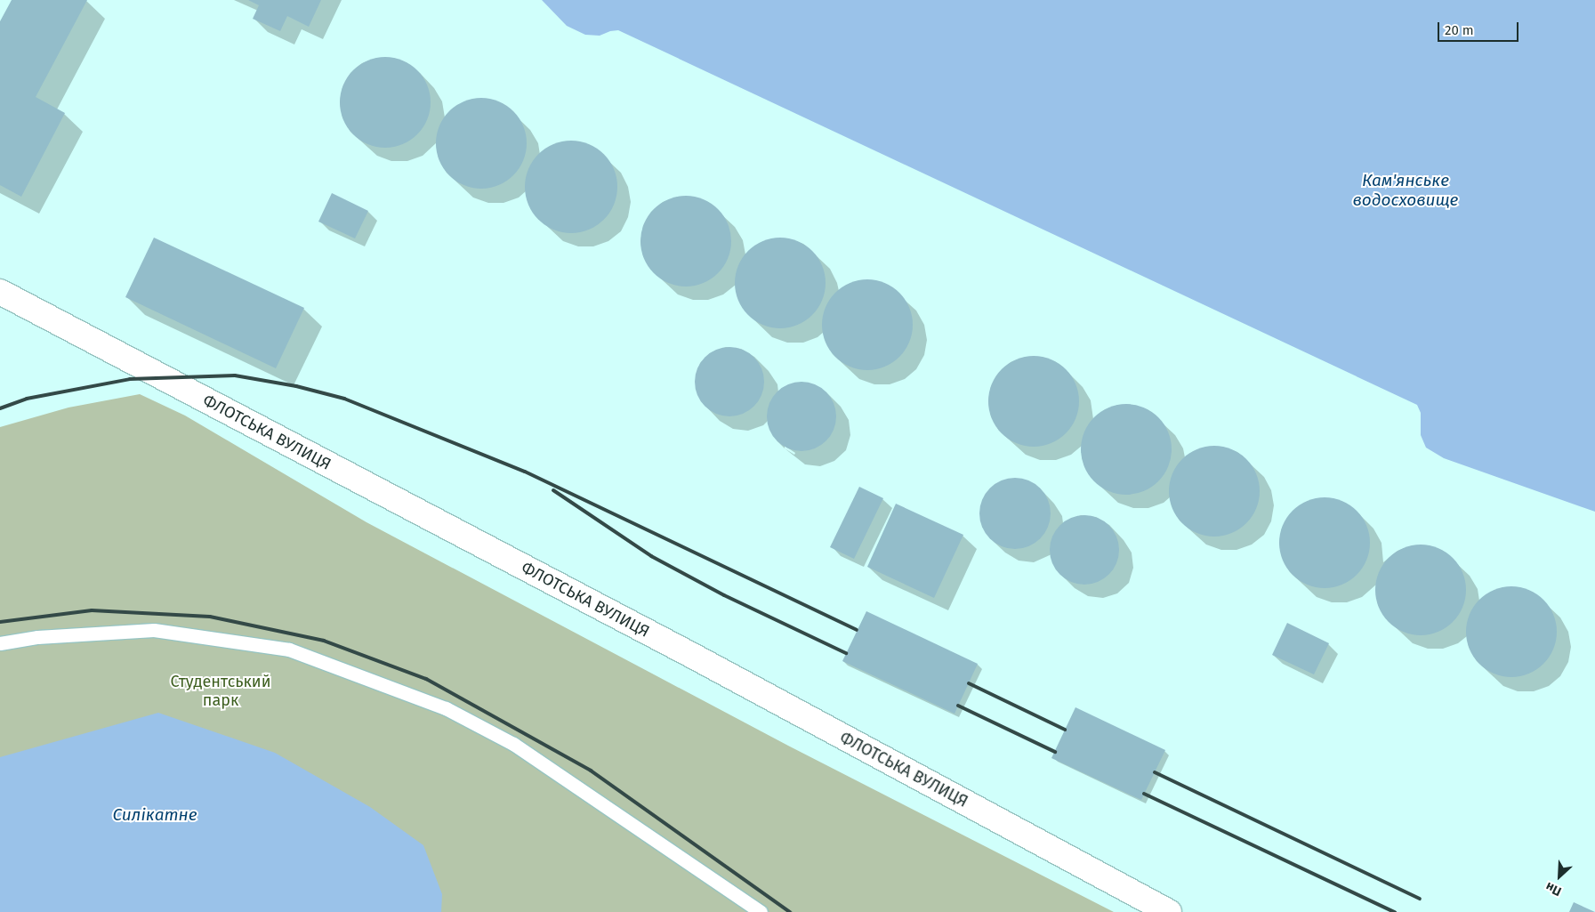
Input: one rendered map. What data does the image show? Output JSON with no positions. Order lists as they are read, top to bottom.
{
  "streets": {
    "street": ["ФЛОТСЬКА ВУЛИЦЯ"]
  },
  "water": ["Кам'янське водосховище", "Силікатне"],
  "parks": ["Студентський парк"],
  "scale_bar": "20 m",
  "north": "bottom left"
}
